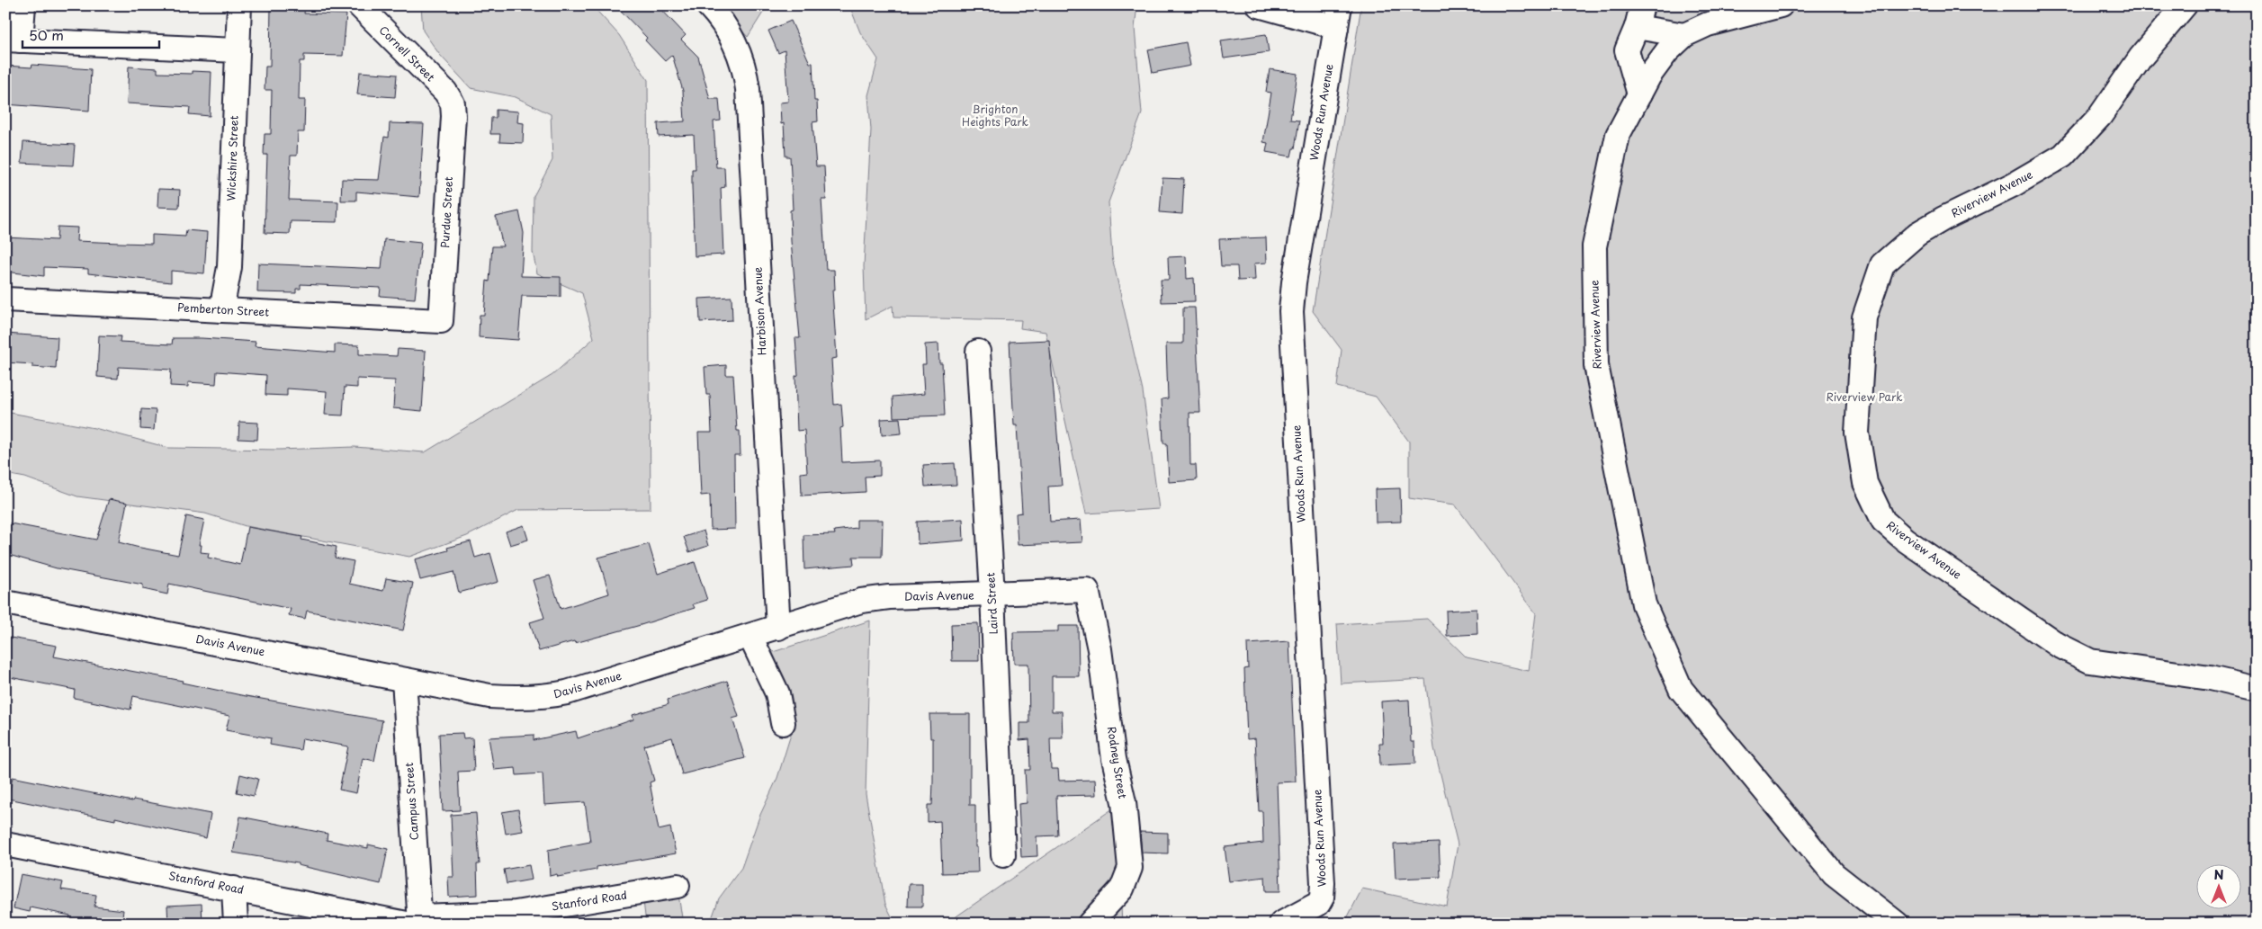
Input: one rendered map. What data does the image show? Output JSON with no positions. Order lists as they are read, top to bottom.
{
  "streets": {
    "street": [
      "Cornell Street",
      "Woods Run Avenue",
      "Wickshire Street",
      "Riverview Avenue",
      "Purdue Street",
      "Pemberton Street",
      "Harbison Avenue",
      "Davis Avenue",
      "Laird Street",
      "Rodney Street",
      "Campus Street",
      "Stanford Road"
    ]
  },
  "crossings": [
    ["Cornell Street", "Purdue Street"],
    ["Wickshire Street", "Pemberton Street"],
    ["Purdue Street", "Pemberton Street"],
    ["Harbison Avenue", "Davis Avenue"],
    ["Davis Avenue", "Laird Street"],
    ["Davis Avenue", "Rodney Street"],
    ["Davis Avenue", "Campus Street"],
    ["Campus Street", "Stanford Road"]
  ],
  "parks": ["Brighton Heights Park", "Riverview Park"],
  "scale_bar": "50 m",
  "north": "top"
}
